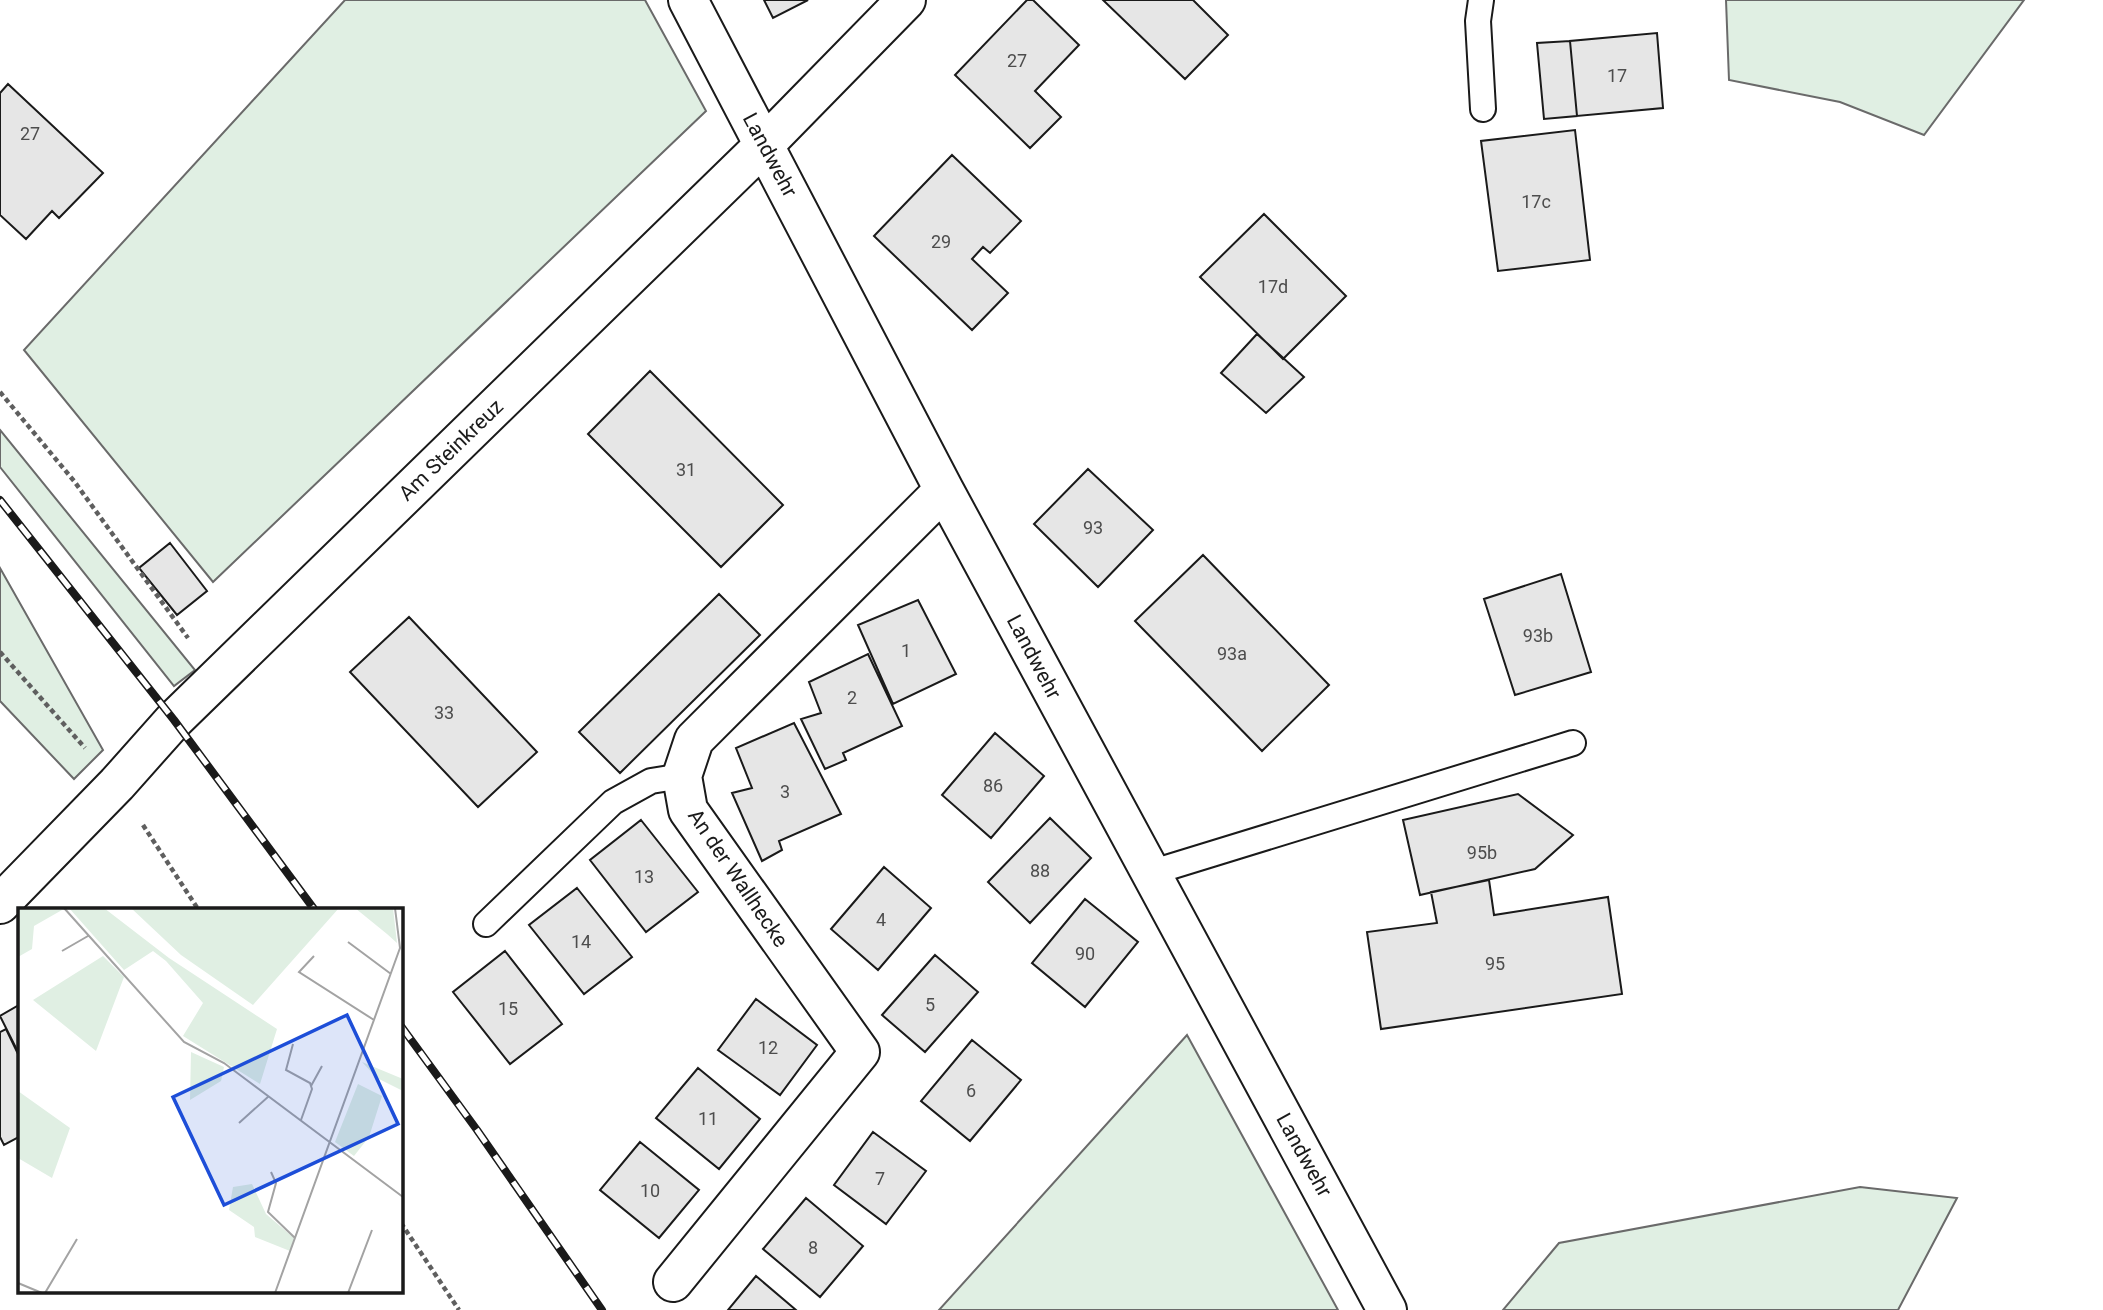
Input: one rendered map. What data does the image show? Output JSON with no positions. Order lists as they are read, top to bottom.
{
  "streets": {
    "street": ["Landwehr", "Am Steinkreuz", "An der Wallhecke"]
  },
  "crossings": [
    ["Landwehr", "Am Steinkreuz"],
    ["Landwehr", "An der Wallhecke"]
  ],
  "house_numbers": [
    "27",
    "17",
    "27",
    "17c",
    "29",
    "17d",
    "31",
    "93",
    "93b",
    "1",
    "93a",
    "2",
    "33",
    "86",
    "3",
    "95b",
    "88",
    "13",
    "4",
    "14",
    "90",
    "95",
    "5",
    "15",
    "12",
    "6",
    "11",
    "7",
    "10",
    "8"
  ]
}
